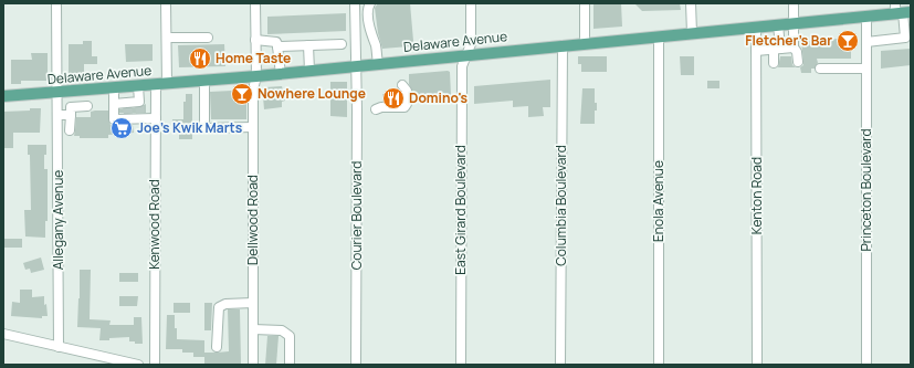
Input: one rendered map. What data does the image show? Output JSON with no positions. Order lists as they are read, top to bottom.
{
  "streets": {
    "main road": ["Delaware Avenue"],
    "street": [
      "Princeton Boulevard",
      "Kenton Road",
      "Enola Avenue",
      "Columbia Boulevard",
      "East Girard Boulevard",
      "Courier Boulevard",
      "Allegany Avenue",
      "Dellwood Road",
      "Kenwood Road"
    ]
  },
  "crossings": [
    ["Delaware Avenue", "Princeton Boulevard"],
    ["Delaware Avenue", "Kenton Road"],
    ["Delaware Avenue", "Enola Avenue"],
    ["Delaware Avenue", "Columbia Boulevard"],
    ["Delaware Avenue", "East Girard Boulevard"],
    ["Delaware Avenue", "Courier Boulevard"],
    ["Delaware Avenue", "Allegany Avenue"],
    ["Delaware Avenue", "Dellwood Road"],
    ["Delaware Avenue", "Kenwood Road"]
  ],
  "places": {
    "bar": ["Fletcher's Bar", "Nowhere Lounge"],
    "restaurant": ["Home Taste", "Domino's"],
    "supermarket": ["Joe's Kwik Marts"]
  }
}
